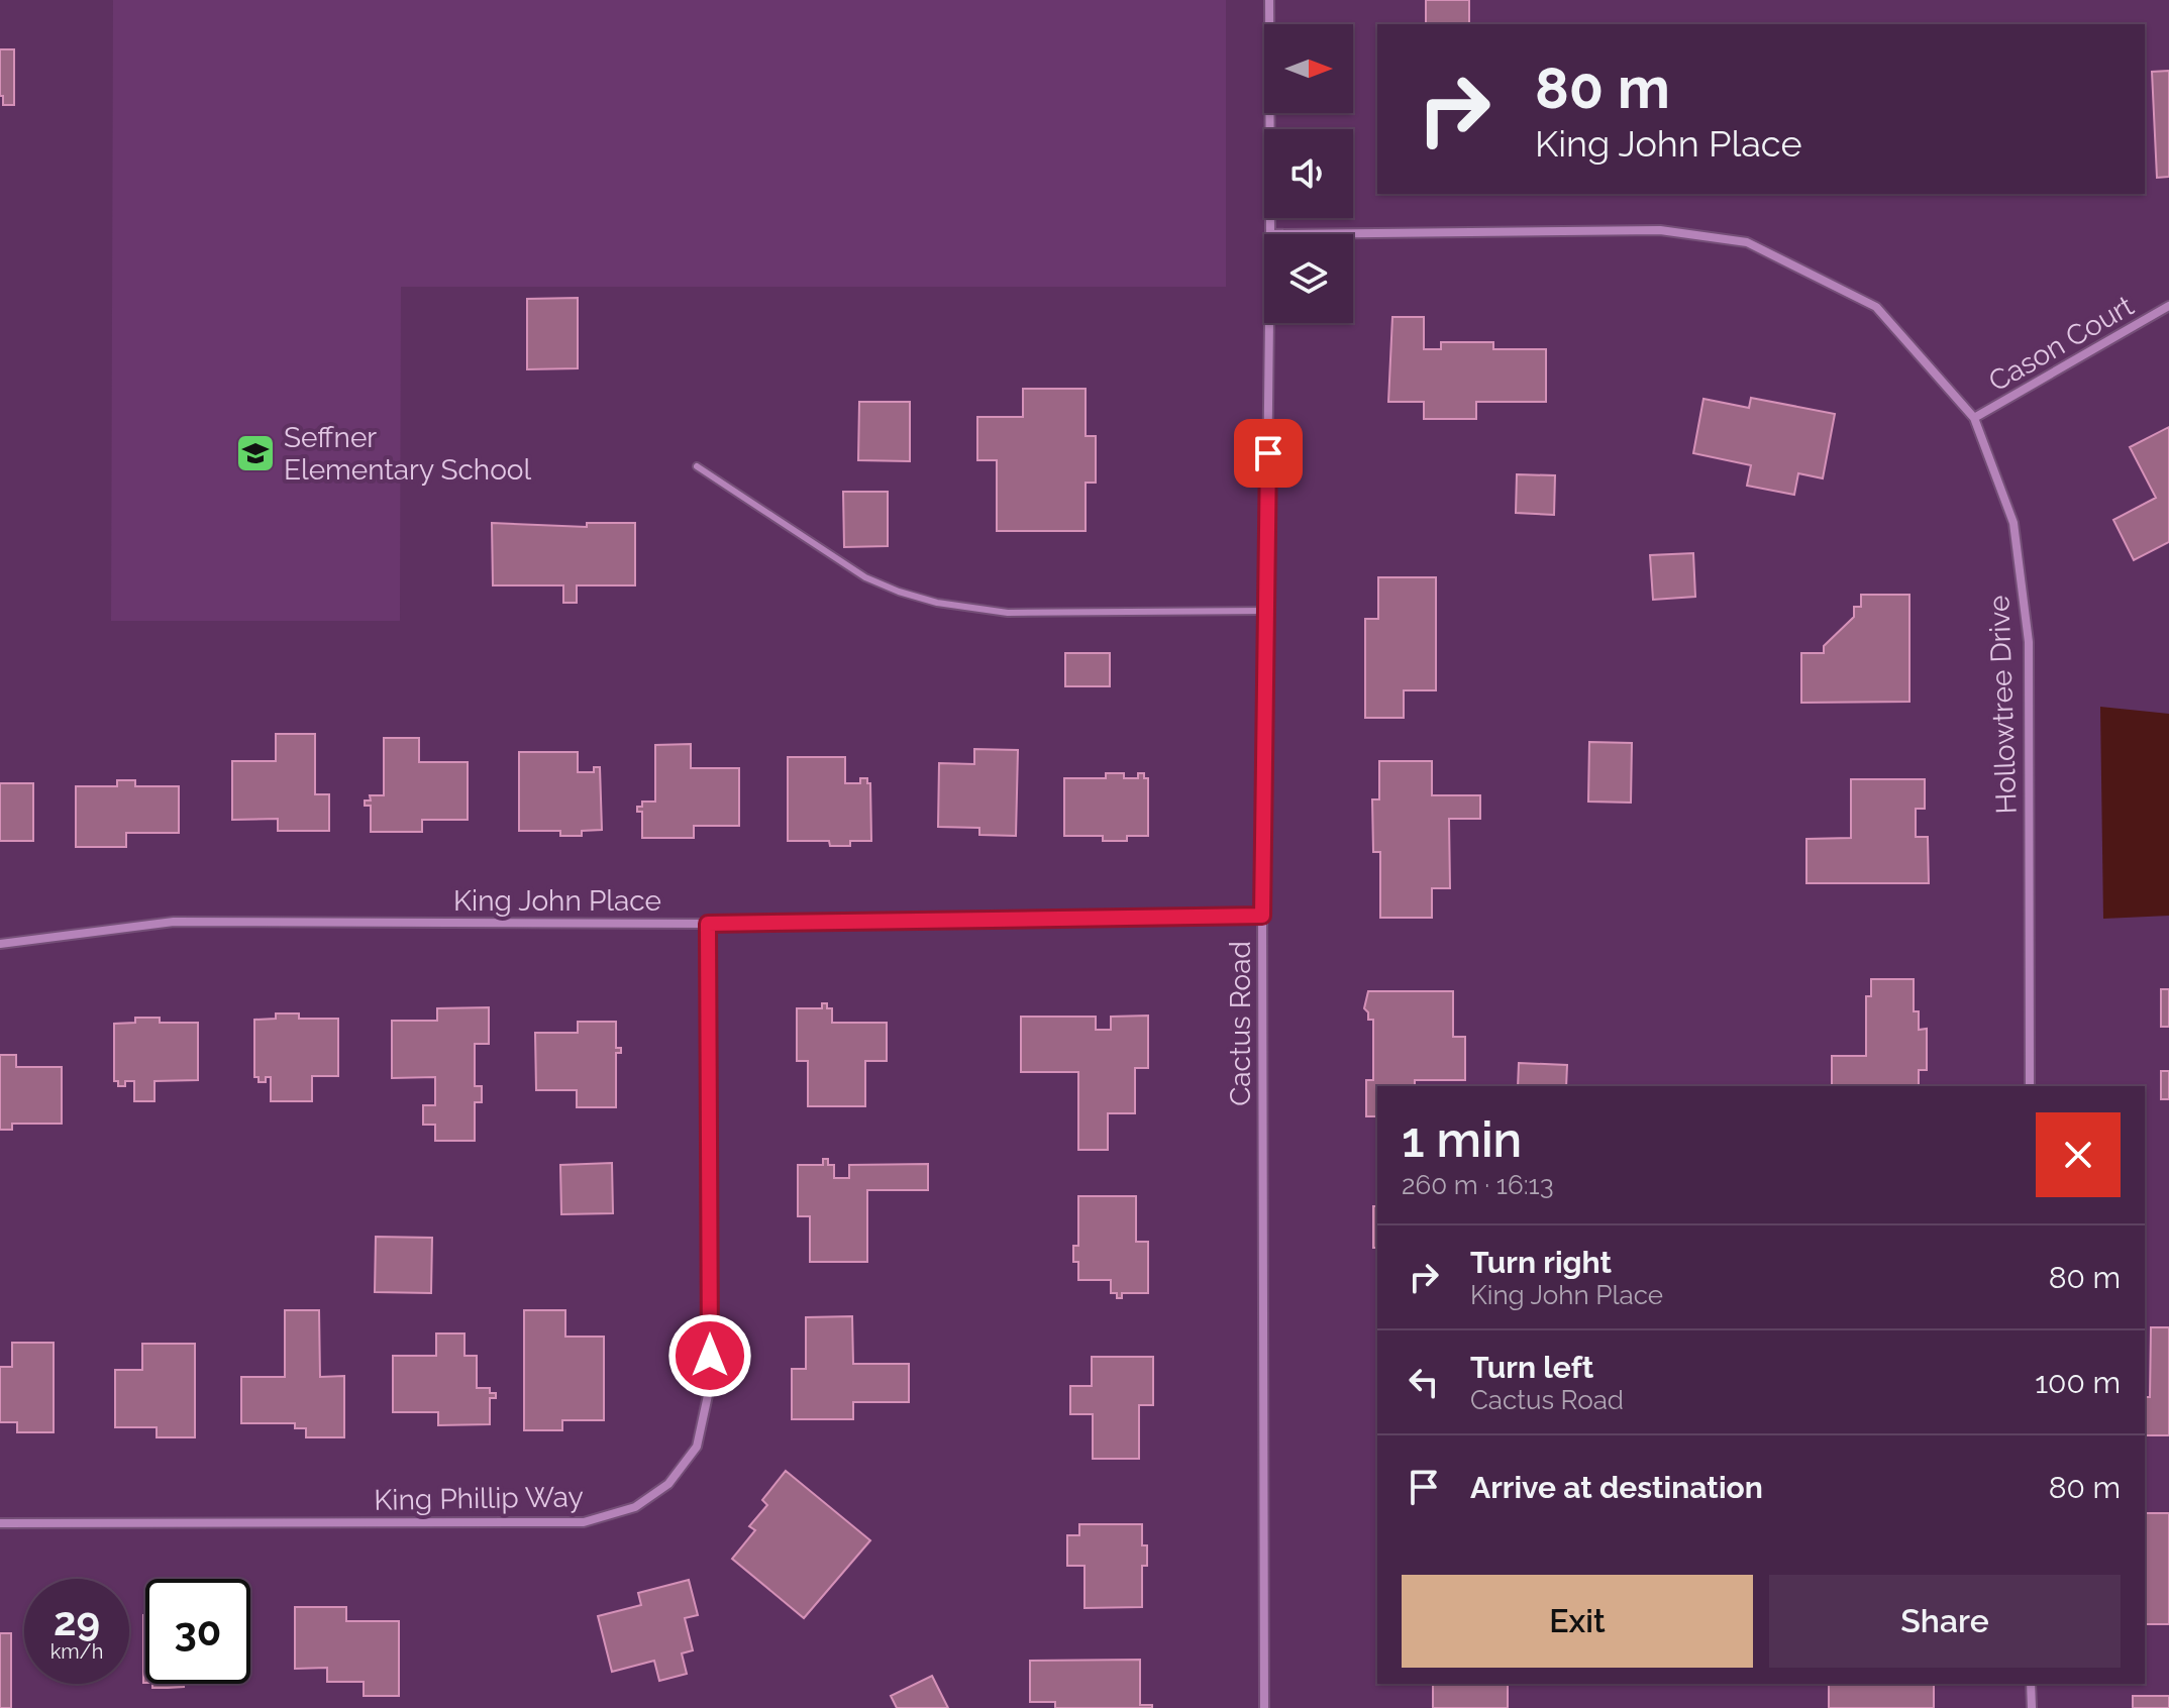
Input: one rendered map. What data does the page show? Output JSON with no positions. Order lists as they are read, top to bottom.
{
  "streets": {
    "street": [
      "Cason Court",
      "Hollowtree Drive",
      "King John Place",
      "Cactus Road",
      "King Phillip Way"
    ]
  },
  "crossings": [
    ["Cason Court", "Hollowtree Drive"],
    ["Hollowtree Drive", "Cactus Road"],
    ["King John Place", "Cactus Road"],
    ["King John Place", "King Phillip Way"]
  ],
  "places": {
    "school or university": ["Seffner Elementary School"]
  },
  "north": "right",
  "page": {
    "turn": ["80 m", "King John Place"],
    "heading": ["1 min", "260 m · 16:13"],
    "list": [
      {
        "name": "Turn right",
        "note": "King John Place",
        "value": "80 m"
      },
      {
        "name": "Turn left",
        "note": "Cactus Road",
        "value": "100 m"
      },
      {
        "name": "Arrive at destination",
        "value": "80 m"
      }
    ],
    "buttons": ["Exit", "Share"],
    "speed": "29 km/h",
    "limit": "30"
  }
}
